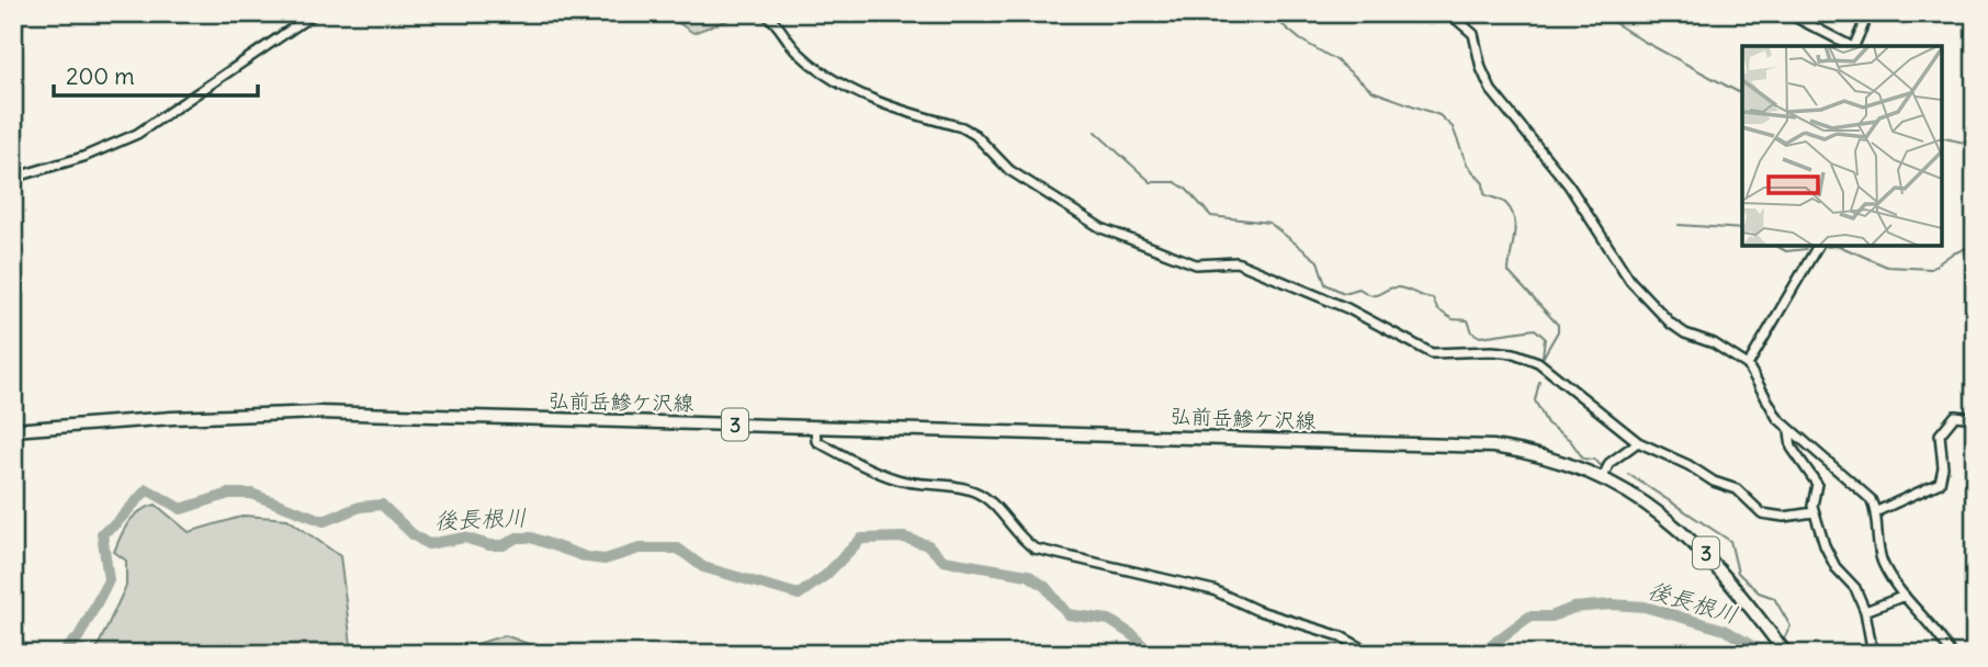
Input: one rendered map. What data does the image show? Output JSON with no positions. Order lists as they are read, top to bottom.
{
  "streets": {
    "main road": ["弘前岳鰺ケ沢線", "3"]
  },
  "crossings": [
    ["弘前岳鰺ケ沢線", "3"]
  ],
  "water": ["後長根川"],
  "scale_bar": "200 m"
}
